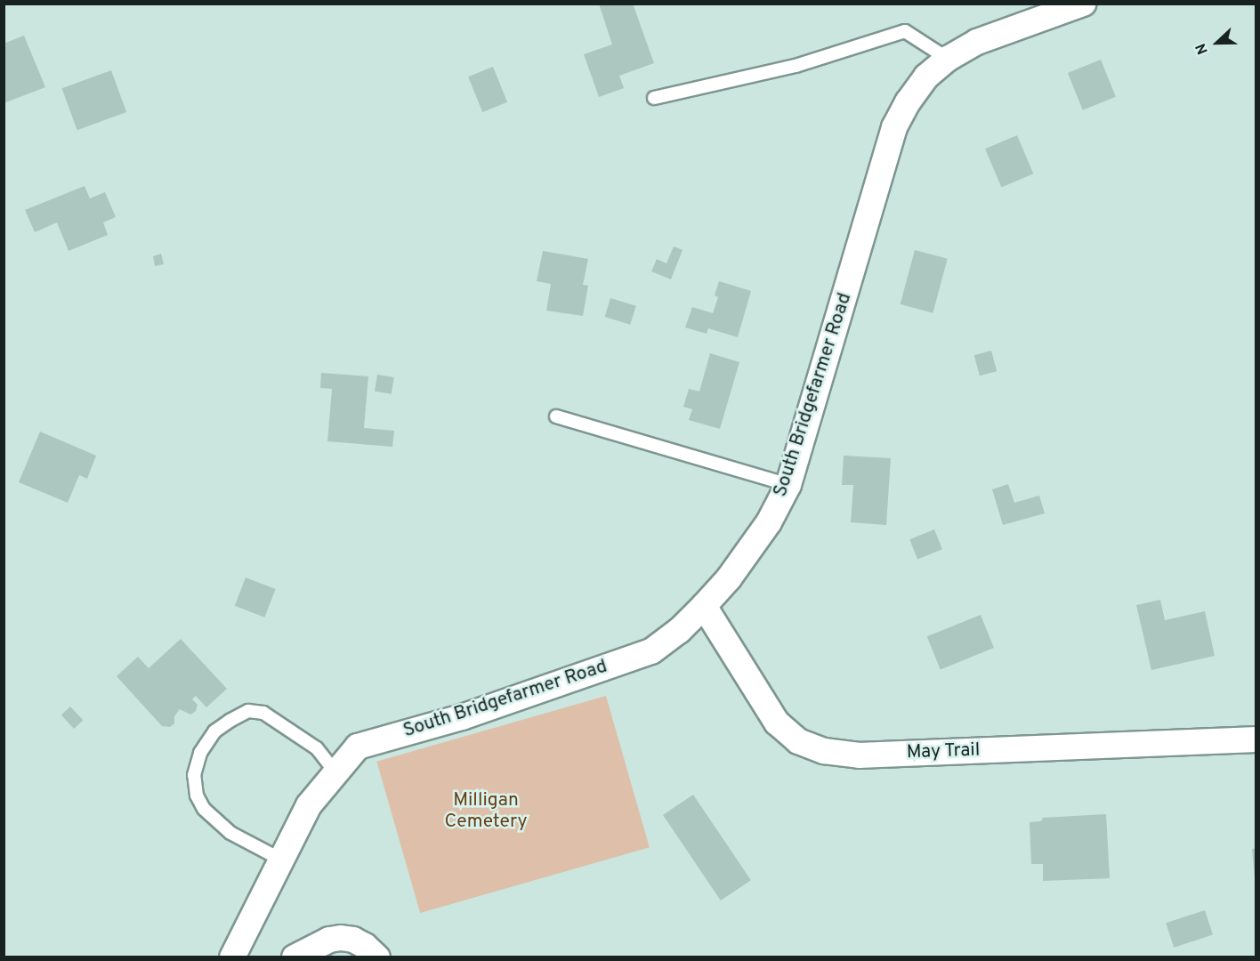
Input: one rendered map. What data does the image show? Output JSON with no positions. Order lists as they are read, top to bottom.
{
  "streets": {
    "street": ["South Bridgefarmer Road", "May Trail"]
  },
  "crossings": [
    ["South Bridgefarmer Road", "May Trail"]
  ],
  "parks": ["Milligan Cemetery"],
  "north": "left"
}
